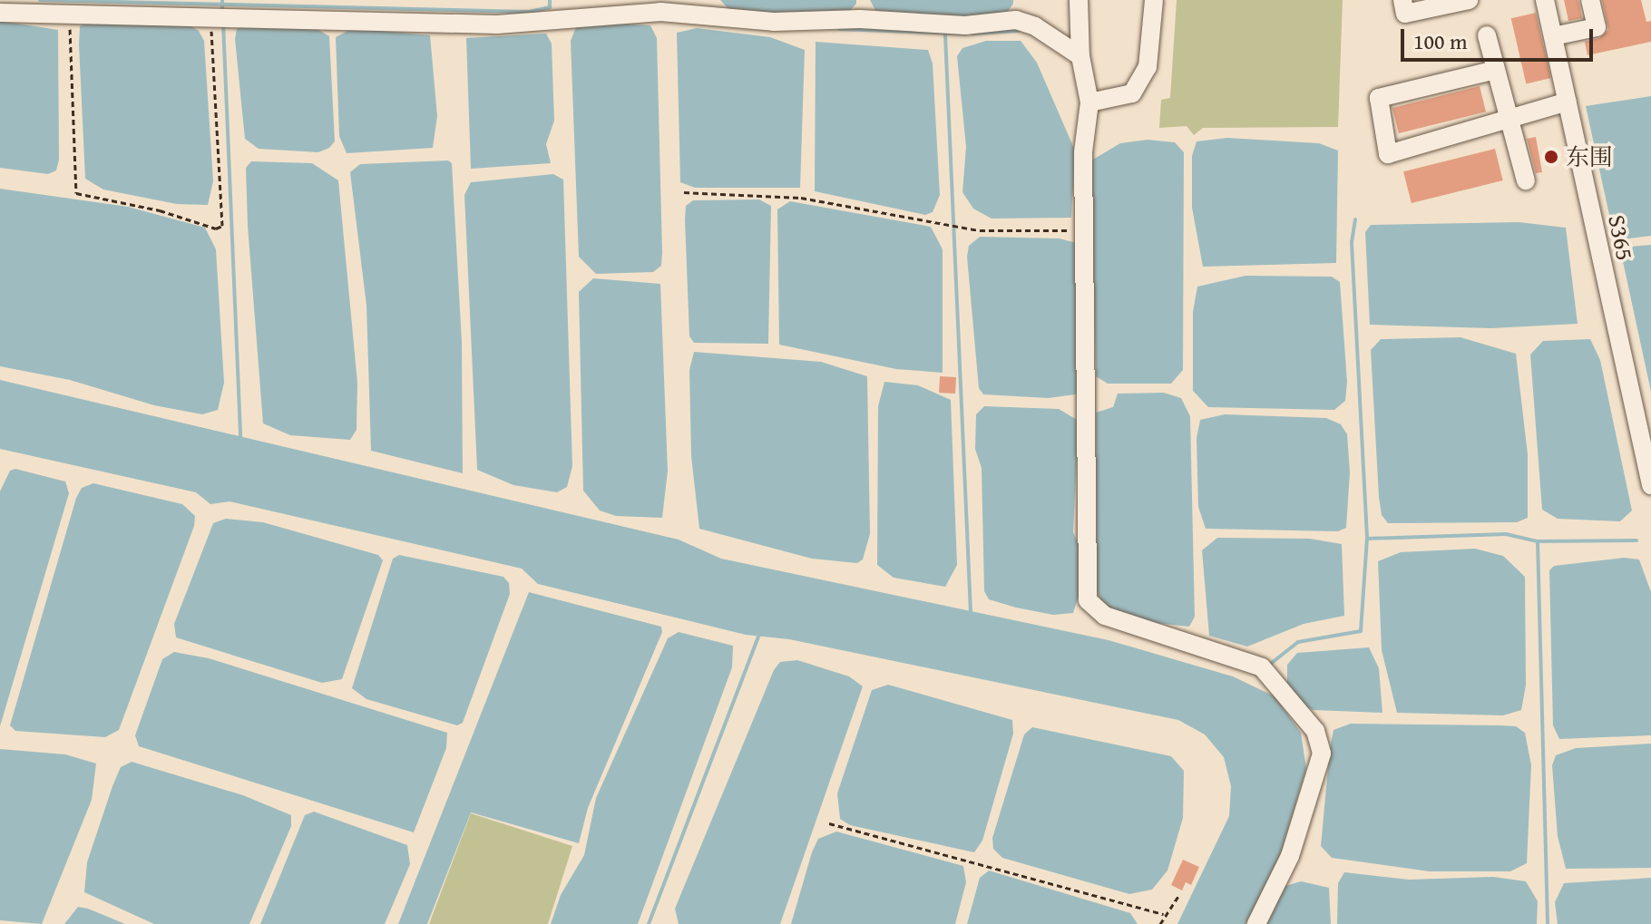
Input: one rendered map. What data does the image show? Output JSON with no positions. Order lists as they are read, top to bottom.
{
  "streets": {
    "street": ["S365"]
  },
  "places": ["东围"],
  "scale_bar": "100 m"
}
